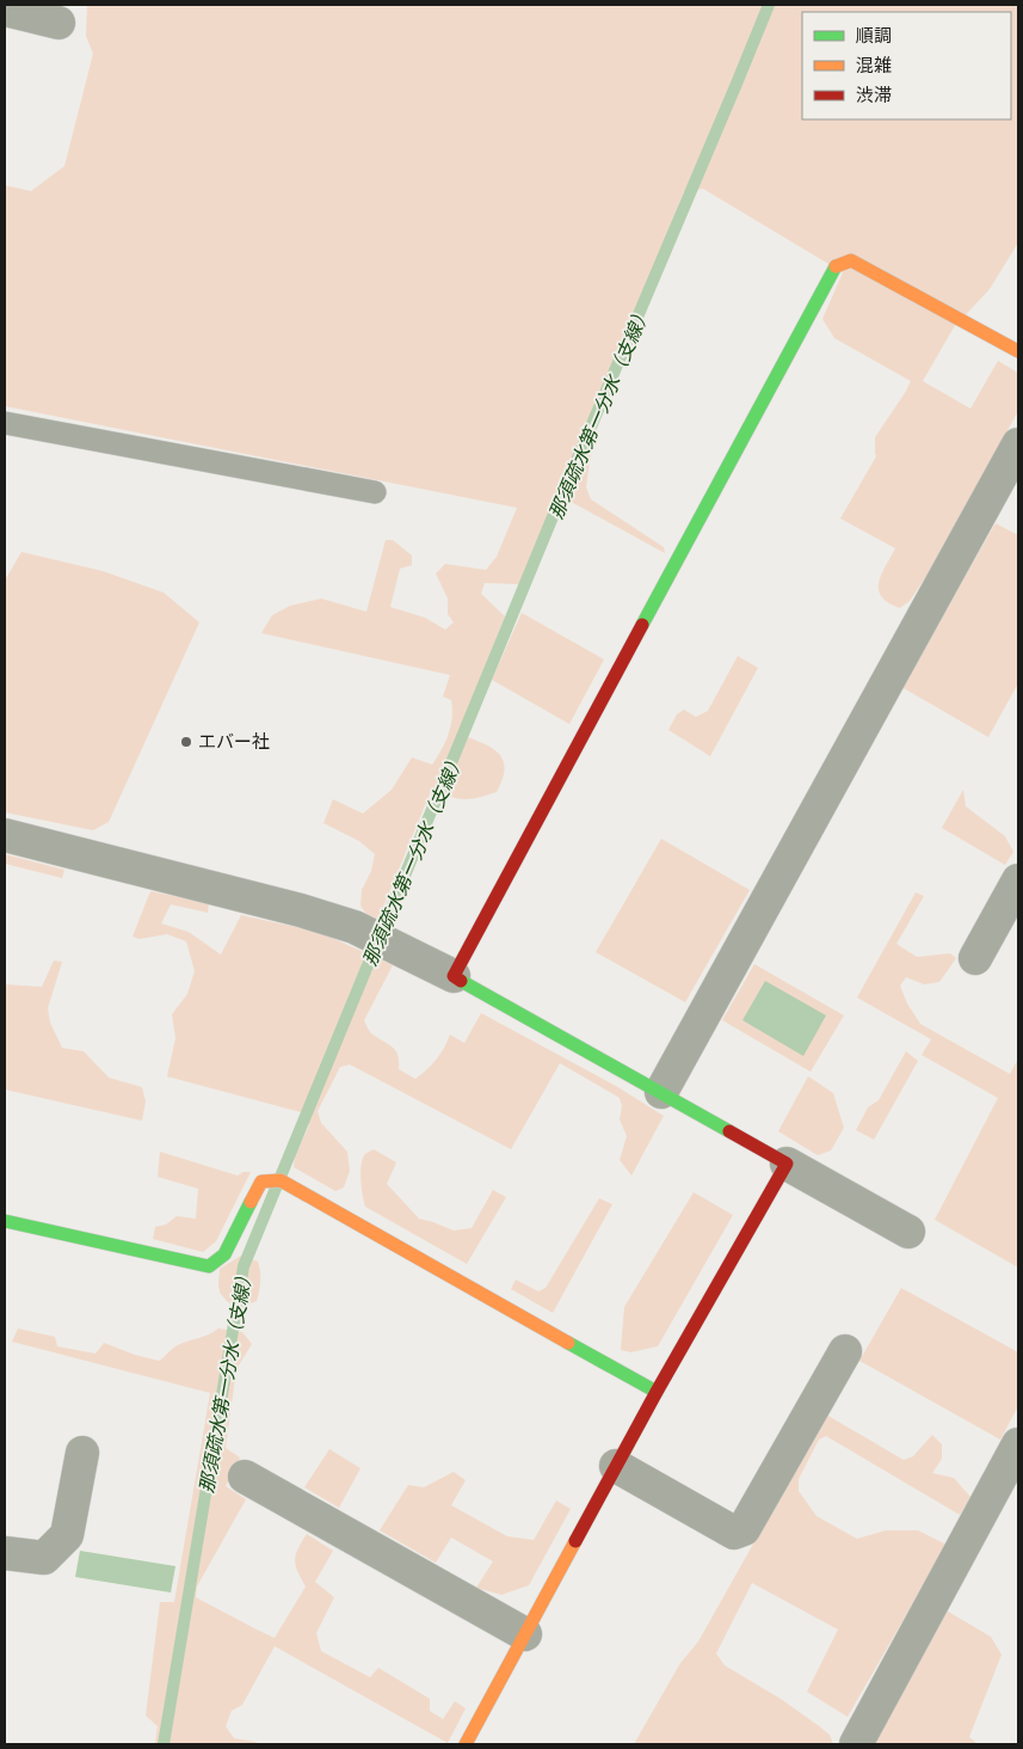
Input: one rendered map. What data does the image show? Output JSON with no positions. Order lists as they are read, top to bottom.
{
  "water": ["那須疏水第一分水（支線）"],
  "places": ["エバー社"],
  "legend": ["順調", "混雑", "渋滞"]
}
